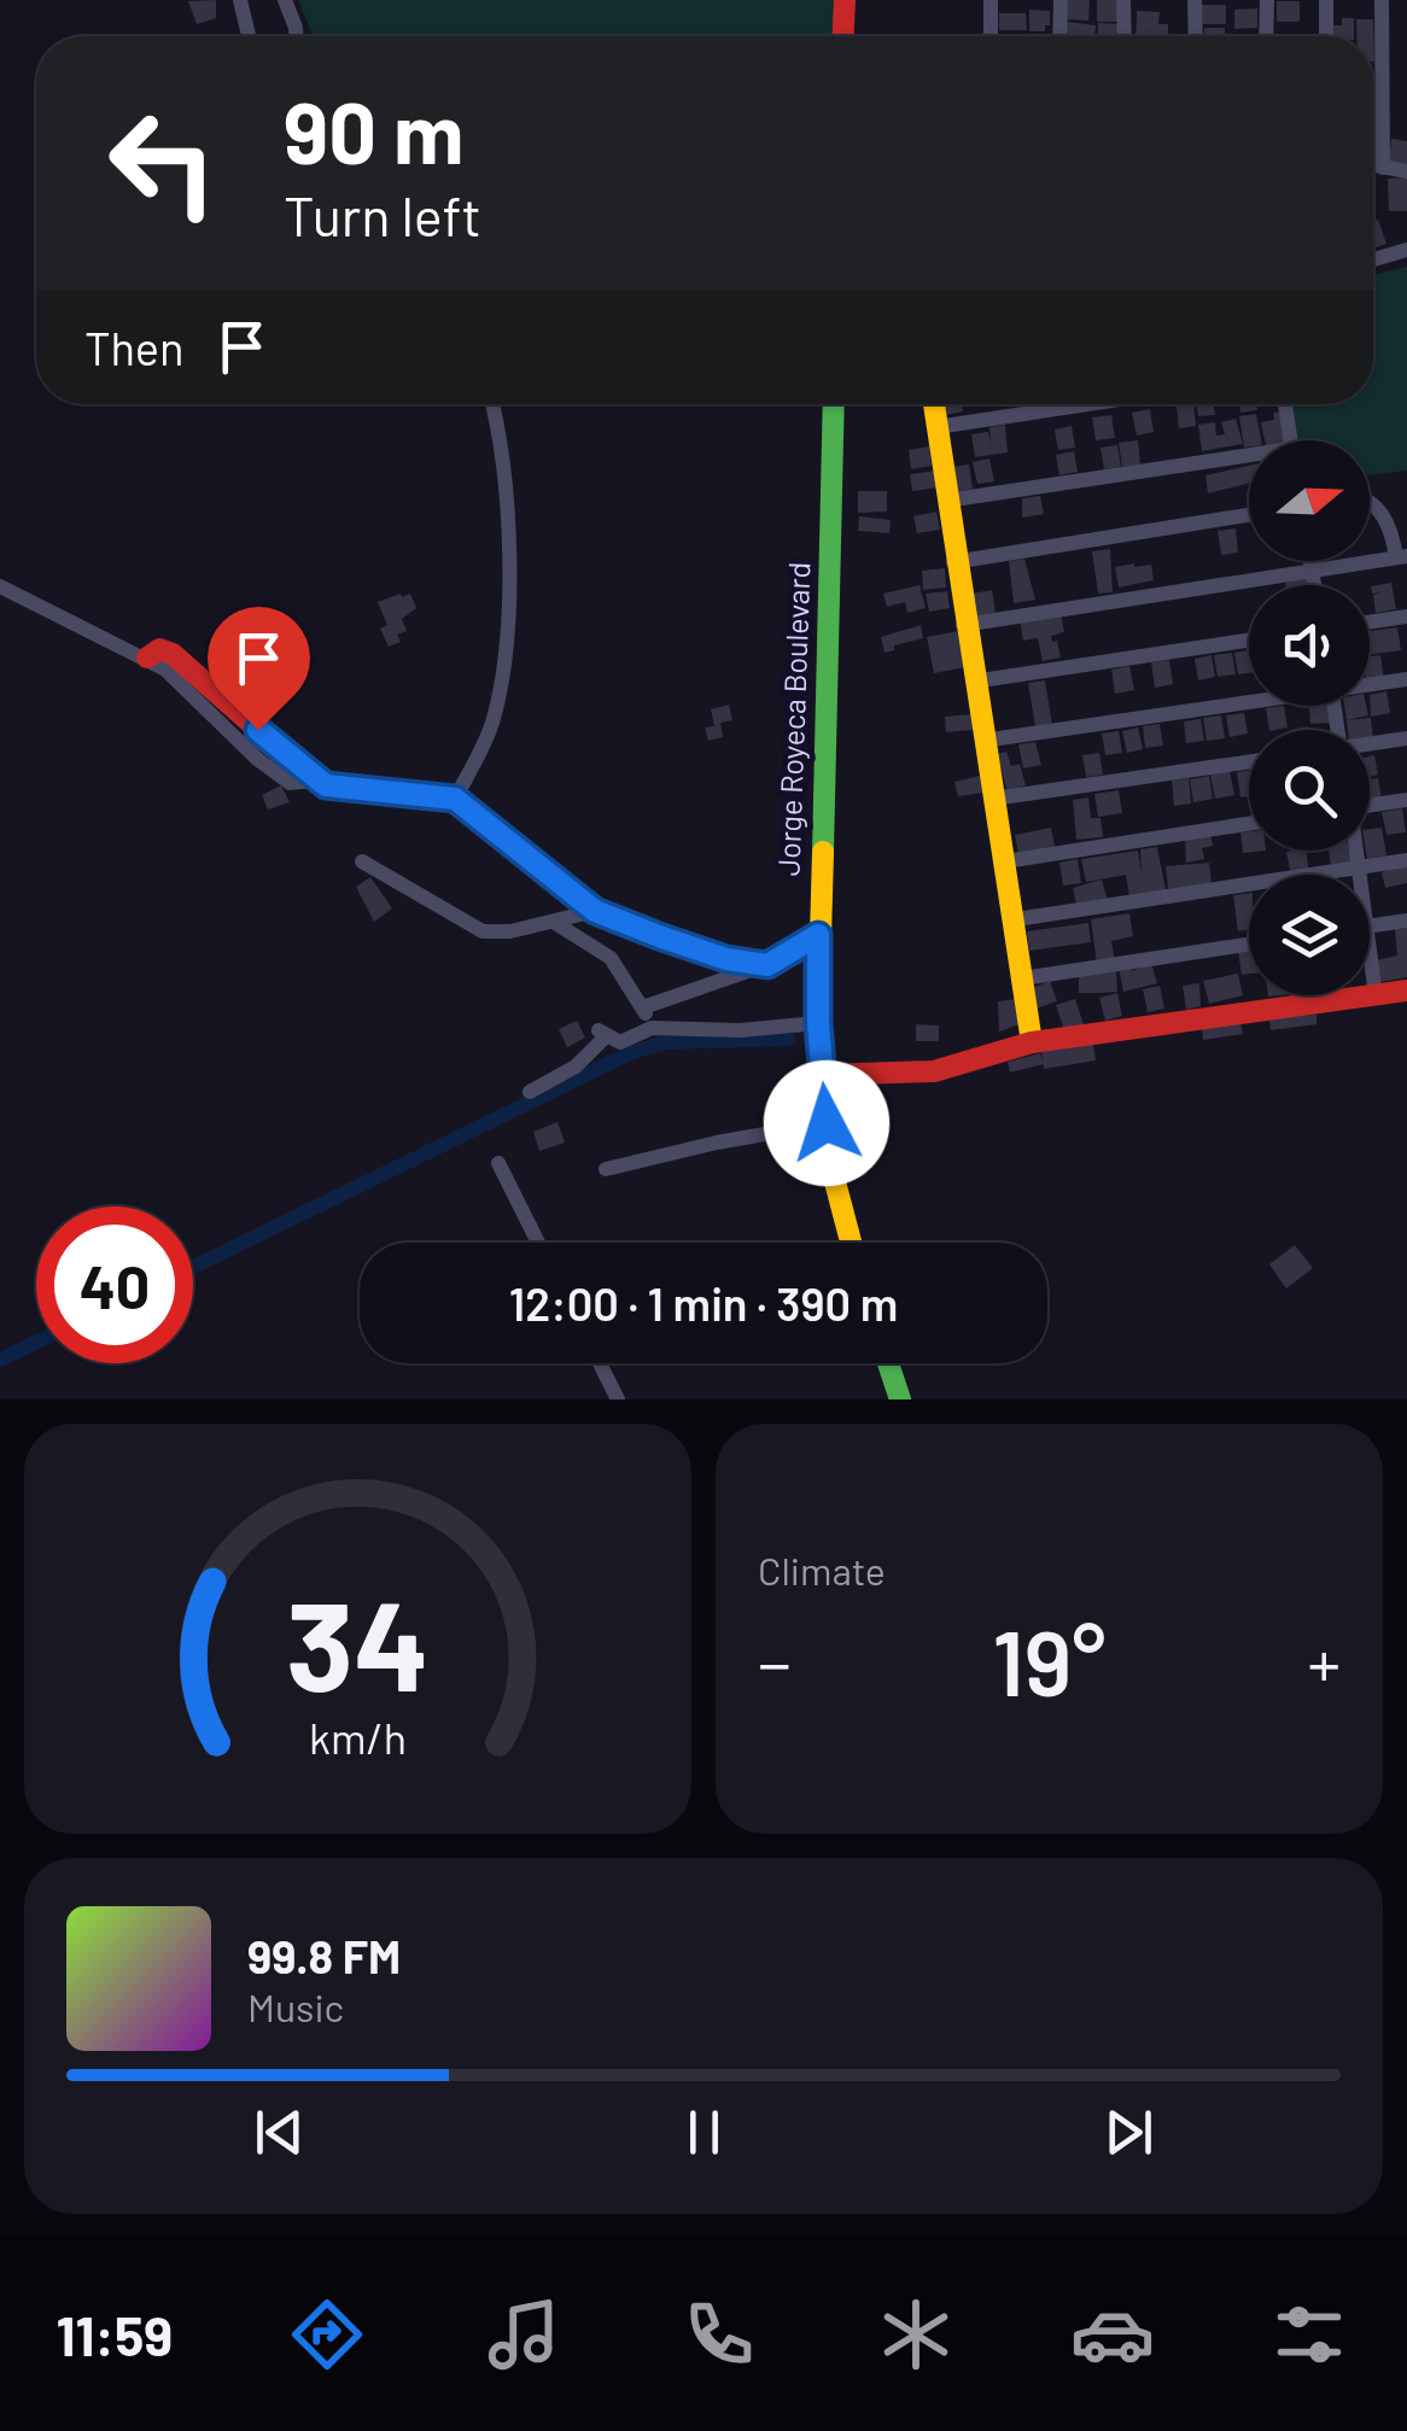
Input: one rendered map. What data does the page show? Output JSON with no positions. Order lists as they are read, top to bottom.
{
  "streets": {
    "street": ["Jorge Royeca Boulevard"]
  },
  "north": "right",
  "page": {
    "turn": ["90 m", "Turn left"],
    "then": "Then",
    "limit": "40",
    "trip": "12:00 · 1 min · 390 m",
    "tile": "Climate",
    "heat": ["−", "19°", "+"],
    "song": ["99.8 FM", "Music"],
    "tabs": "11:59",
    "gauge": ["34", "km/h"]
  }
}
